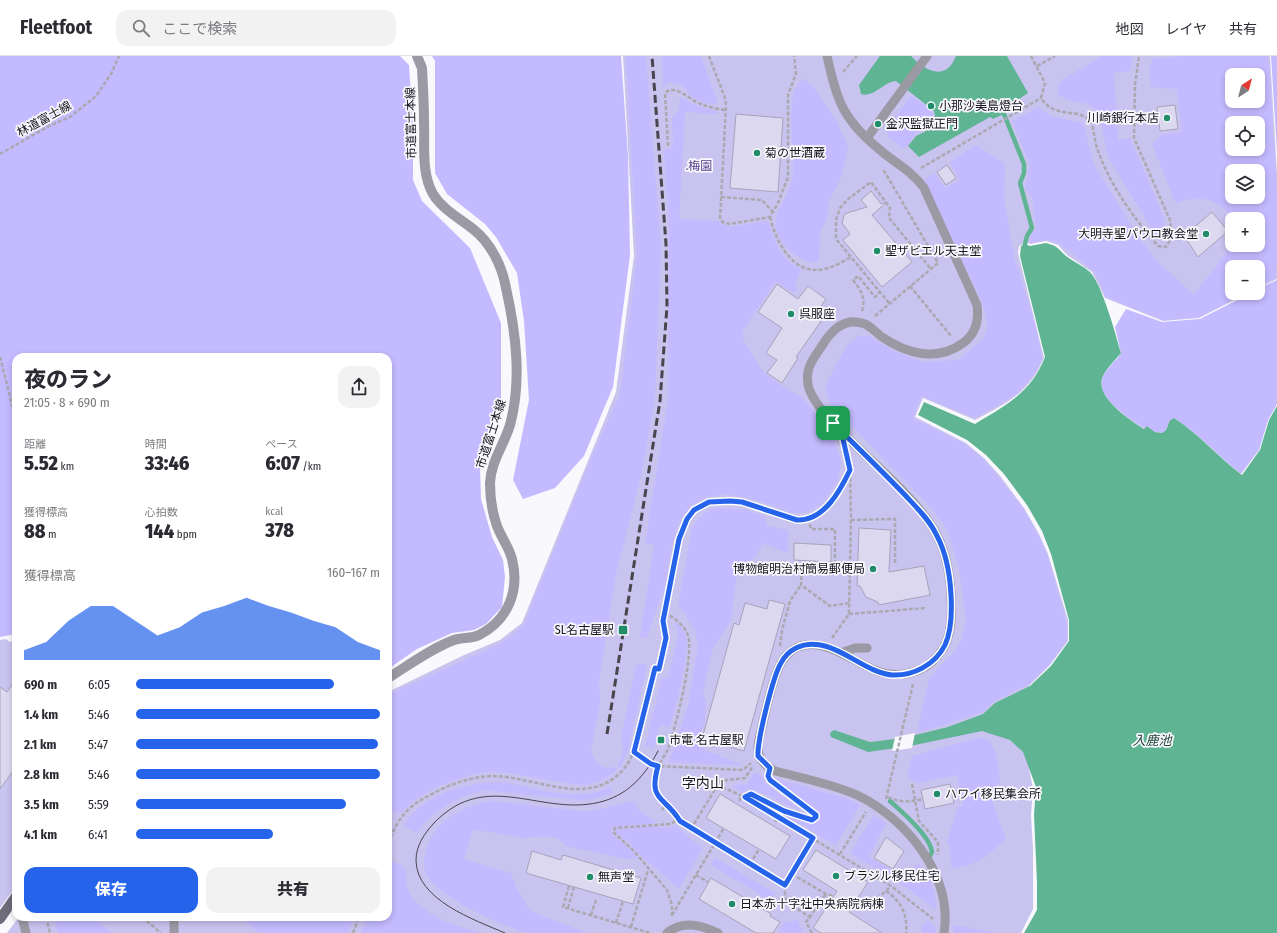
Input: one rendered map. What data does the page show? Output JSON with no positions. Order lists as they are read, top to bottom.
{
  "streets": {
    "street": ["市道富士本線"],
    "path": ["林道富士線"]
  },
  "districts": ["字内山"],
  "water": ["入鹿池"],
  "parks": [".梅園"],
  "places": {
    "other": [
      "小那沙美島燈台",
      "川崎銀行本店",
      "金沢監獄正門",
      "菊の世酒蔵",
      "大明寺聖パウロ教会堂",
      "聖ザビエル天主堂",
      "呉服座",
      "博物館明治村簡易郵便局",
      "ハワイ移民集会所",
      "ブラジル移民住宅",
      "無声堂",
      "日本赤十字社中央病院病棟"
    ],
    "transit": ["SL名古屋駅", "市電 名古屋駅"]
  },
  "north": "top right",
  "page": {
    "header": "Fleetfoot",
    "search": "ここで検索",
    "nav": ["地図", "レイヤ", "共有"],
    "map_buttons": ["+", "−"],
    "heading": ["夜のラン", "21:05 · 8 × 690 m"],
    "stats": [
      ["距離", "5.52 km"],
      ["時間", "33:46"],
      ["ペース", "6:07 /km"],
      ["獲得標高", "88 m"],
      ["心拍数", "144 bpm"],
      ["kcal", "378"]
    ],
    "chart": ["獲得標高", "160–167 m"],
    "list": [
      {
        "name": "690 m",
        "note": "6:05"
      },
      {
        "name": "1.4 km",
        "note": "5:46"
      },
      {
        "name": "2.1 km",
        "note": "5:47"
      },
      {
        "name": "2.8 km",
        "note": "5:46"
      },
      {
        "name": "3.5 km",
        "note": "5:59"
      },
      {
        "name": "4.1 km",
        "note": "6:41"
      }
    ],
    "buttons": ["保存", "共有"]
  }
}
